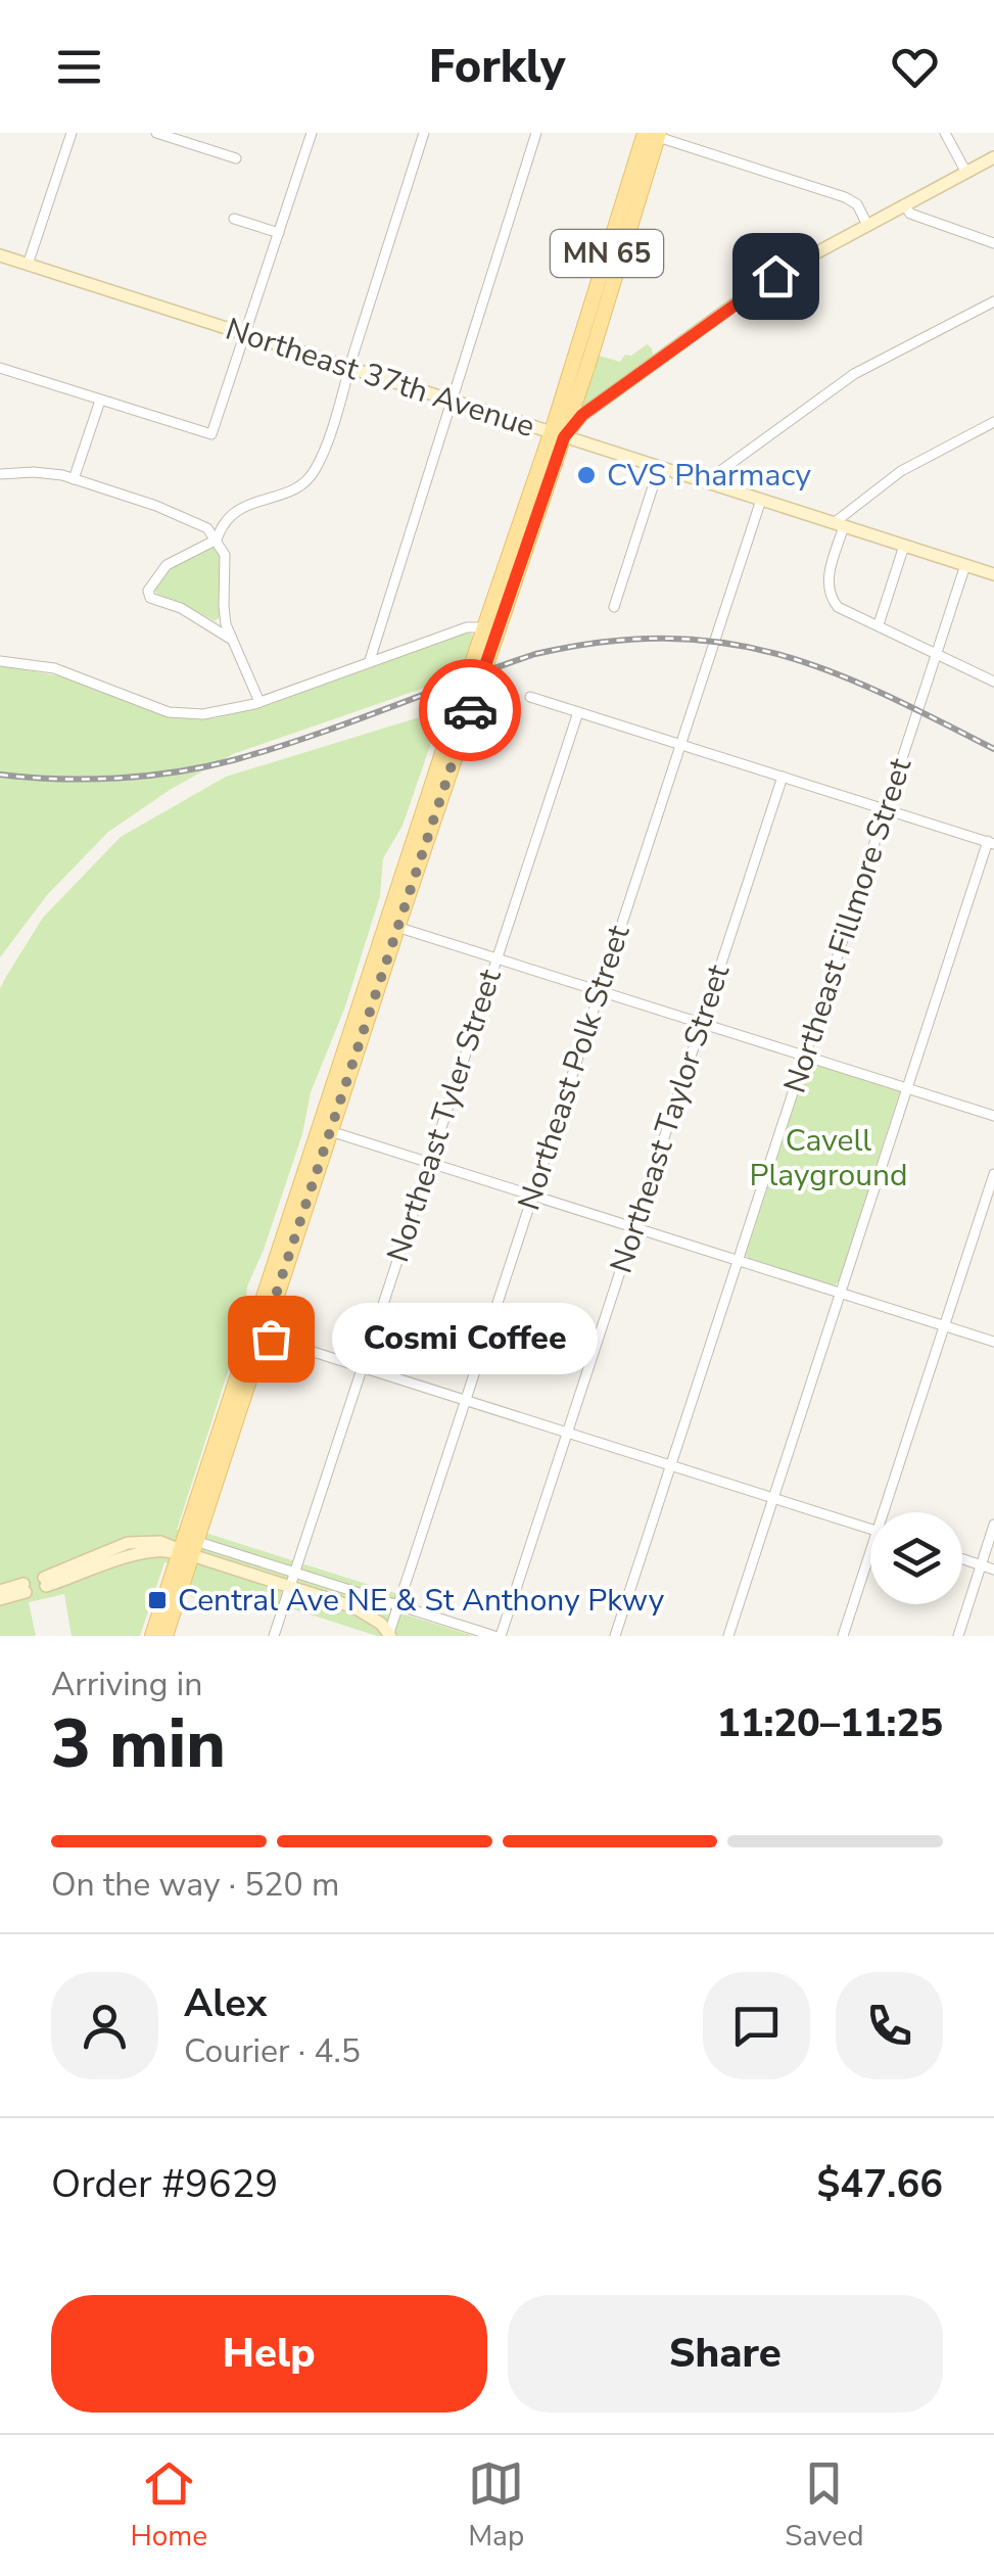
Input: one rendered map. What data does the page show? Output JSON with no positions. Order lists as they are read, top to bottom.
{
  "streets": {
    "main road": ["MN 65"],
    "street": [
      "Northeast 37th Avenue",
      "Northeast Fillmore Street",
      "Northeast Polk Street",
      "Northeast Tyler Street",
      "Northeast Taylor Street"
    ]
  },
  "crossings": [
    ["MN 65", "Northeast 37th Avenue"],
    ["Northeast 37th Avenue", "Northeast Fillmore Street"],
    ["Northeast 37th Avenue", "Northeast Polk Street"]
  ],
  "parks": ["Cavell Playground"],
  "places": {
    "other": ["CVS Pharmacy", "Cosmi Coffee"],
    "transit": ["Central Ave NE & St Anthony Pkwy"]
  },
  "page": {
    "header": "Forkly",
    "bubble": "Cosmi Coffee",
    "heading": ["3 min", "Arriving in", "11:20–11:25"],
    "panel": [
      "Alex",
      "Courier · 4.5",
      "Order #9629",
      "$47.66"
    ],
    "bar": "On the way · 520 m",
    "buttons": ["Help", "Share"],
    "tabs": ["Home", "Map", "Saved"]
  }
}
